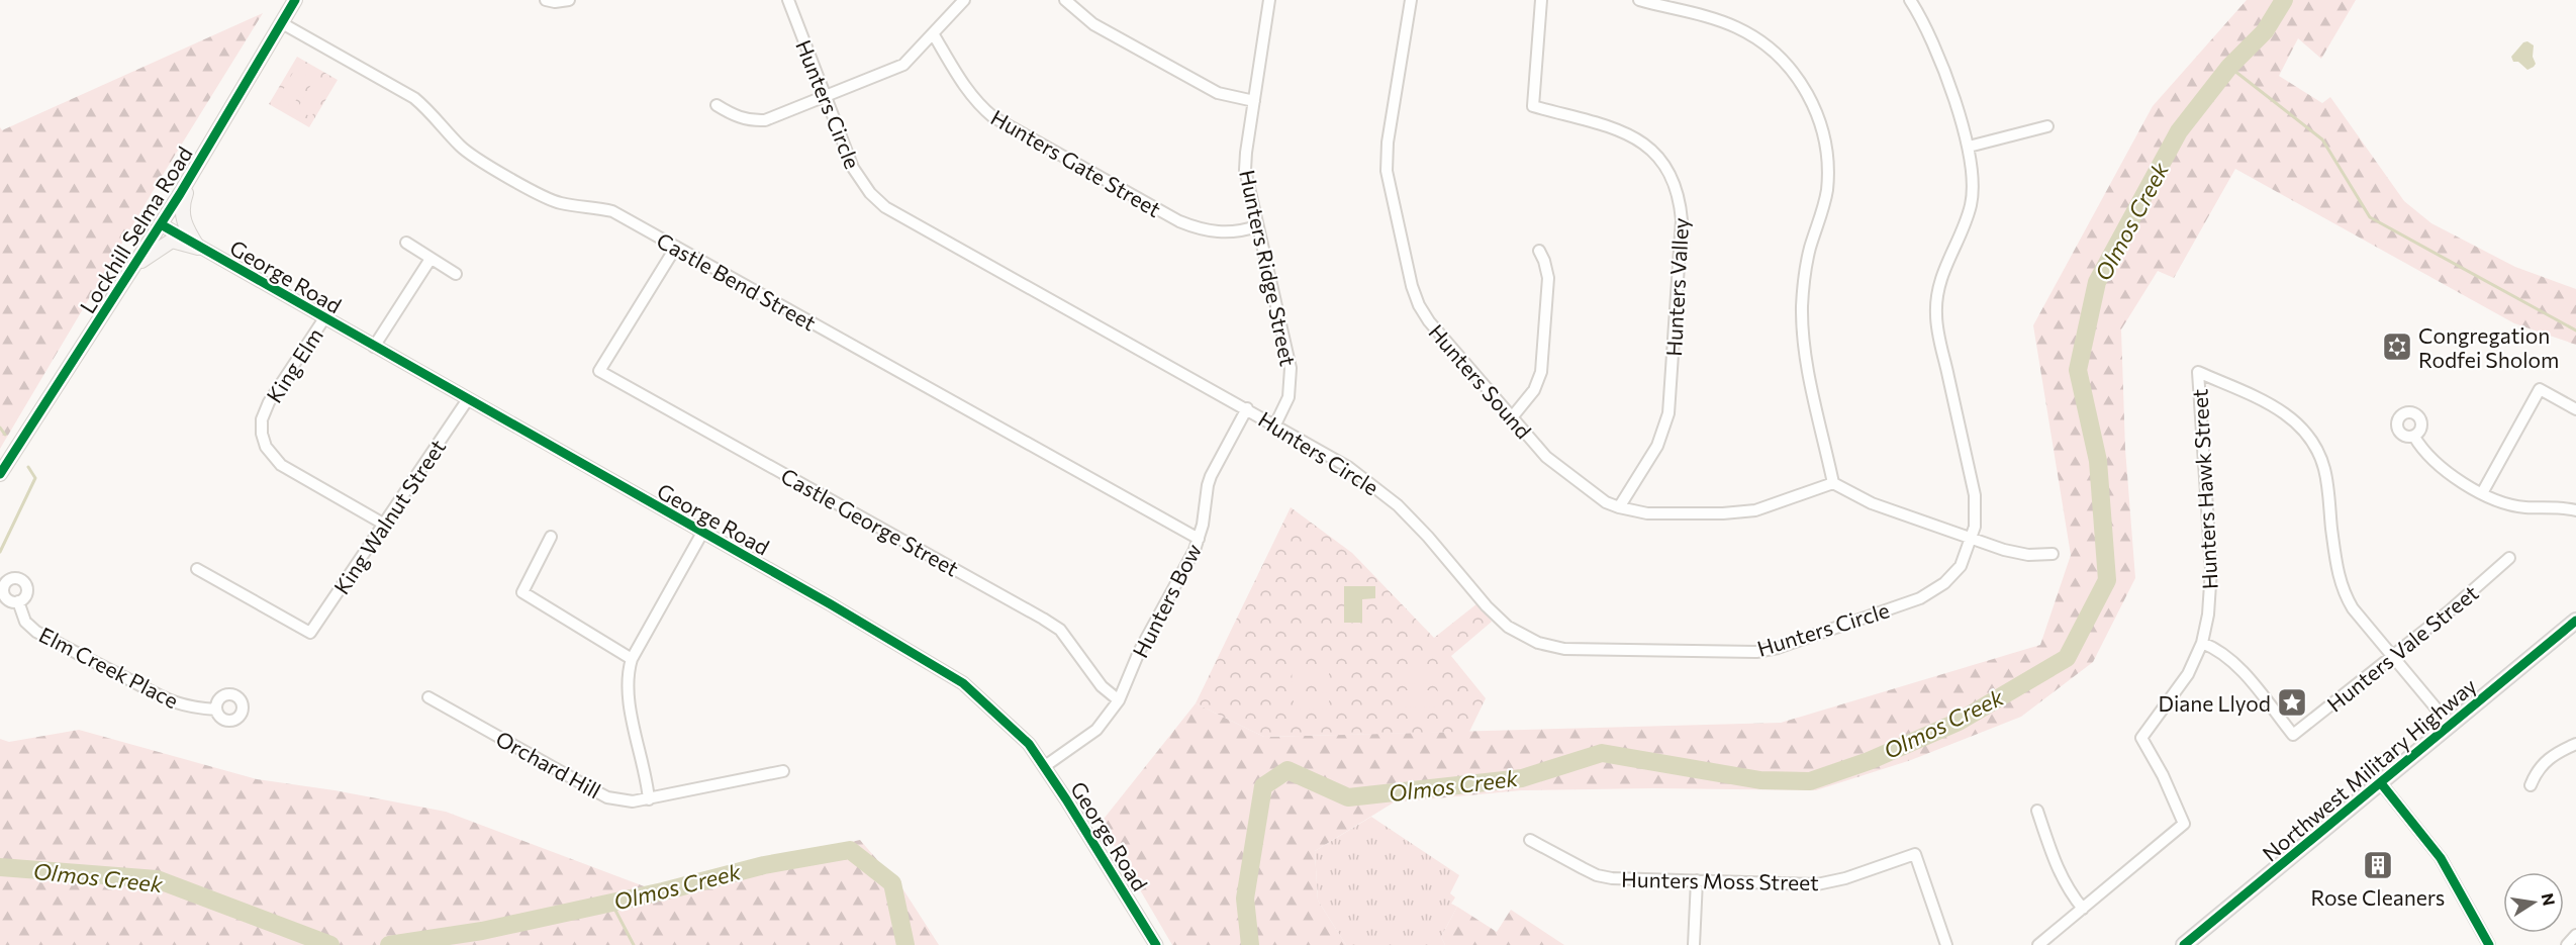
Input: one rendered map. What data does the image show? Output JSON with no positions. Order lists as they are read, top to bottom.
{
  "streets": {
    "main road": ["Lockhill Selma Road", "Northwest Military Highway"],
    "street": [
      "Hunters Circle",
      "Hunters Gate Street",
      "Hunters Ridge Street",
      "George Road",
      "Castle Bend Street",
      "Hunters Valley",
      "King Elm",
      "Hunters Sound",
      "Hunters Hawk Street",
      "King Walnut Street",
      "Castle George Street",
      "Hunters Bow",
      "Hunters Vale Street",
      "Elm Creek Place",
      "Orchard Hill",
      "Hunters Moss Street"
    ]
  },
  "crossings": [
    ["Hunters Circle", "Hunters Ridge Street"],
    ["Hunters Circle", "Hunters Bow"],
    ["Hunters Gate Street", "Hunters Ridge Street"],
    ["Lockhill Selma Road", "George Road"],
    ["Lockhill Selma Road", "Castle Bend Street"],
    ["George Road", "King Elm"],
    ["George Road", "King Walnut Street"],
    ["George Road", "Hunters Bow"],
    ["Castle Bend Street", "Castle George Street"],
    ["Castle Bend Street", "Hunters Bow"],
    ["Hunters Valley", "Hunters Sound"],
    ["King Elm", "King Walnut Street"],
    ["Hunters Hawk Street", "Hunters Vale Street"],
    ["Castle George Street", "Hunters Bow"]
  ],
  "water": ["Olmos Creek"],
  "places": {
    "synagogue": ["Congregation Rodfei Sholom"],
    "place": ["Diane Llyod"],
    "building": ["Rose Cleaners"]
  },
  "north": "right"
}
